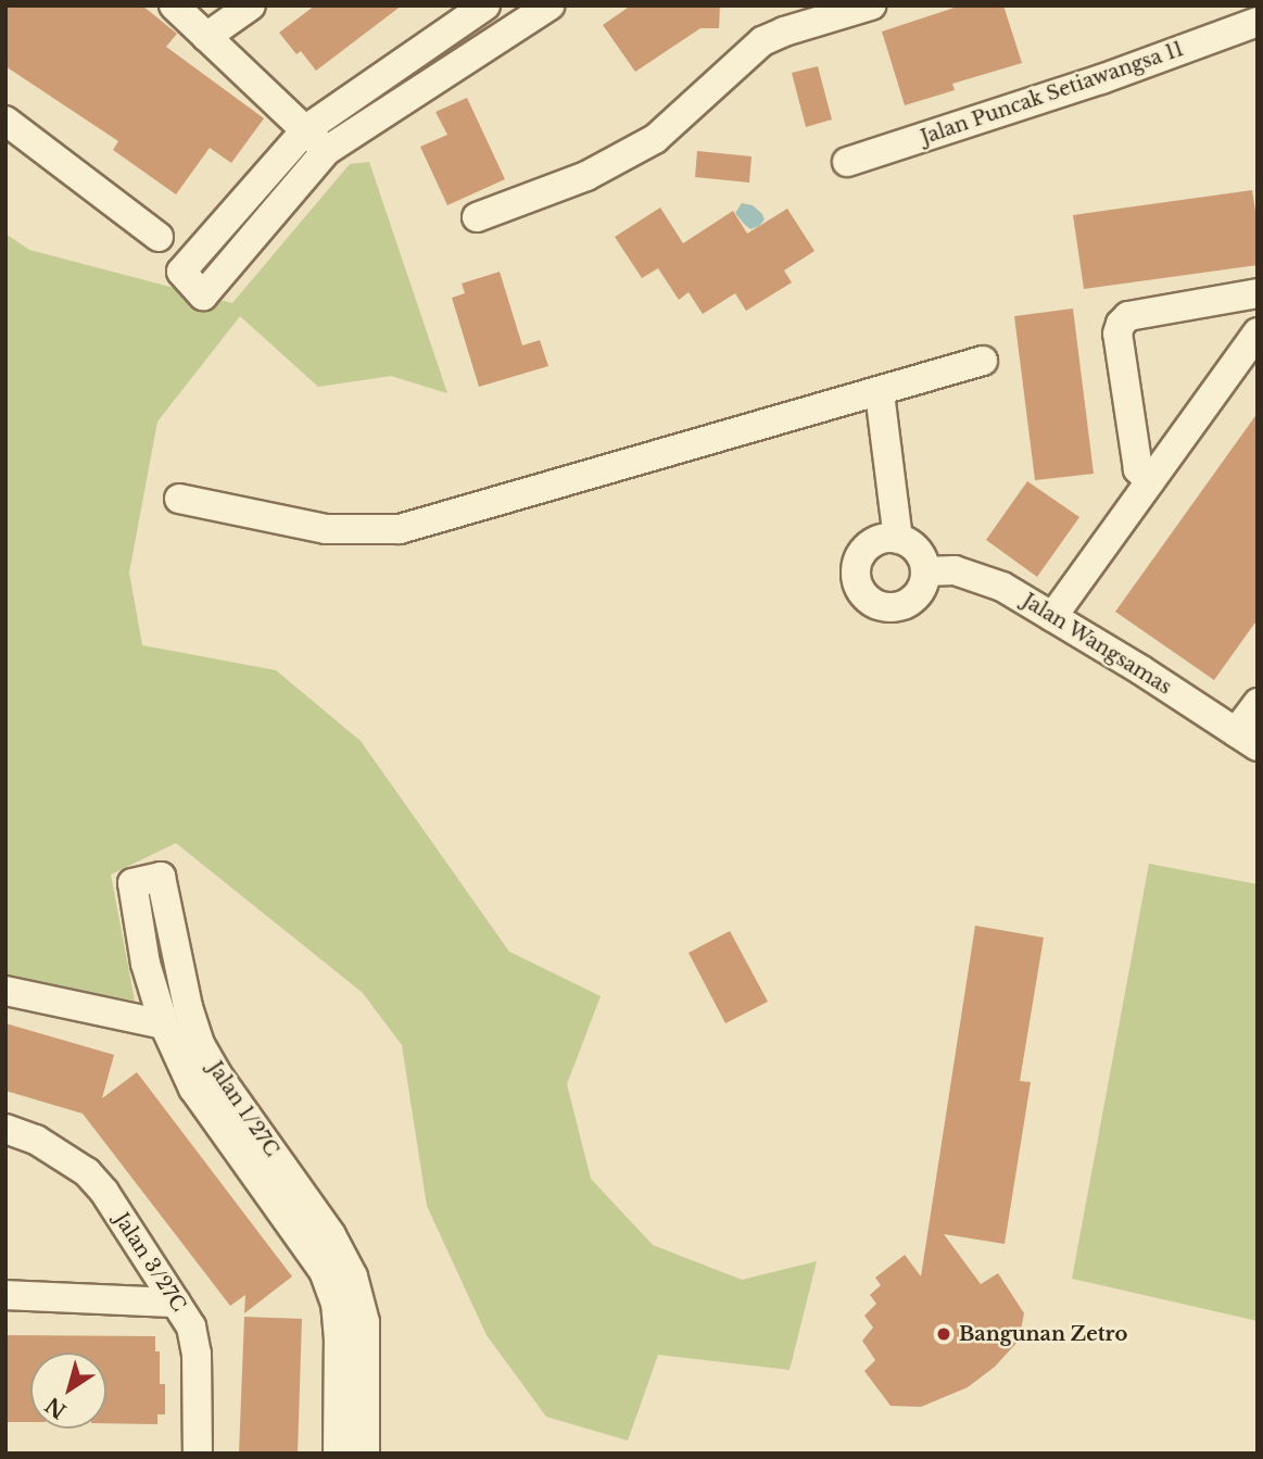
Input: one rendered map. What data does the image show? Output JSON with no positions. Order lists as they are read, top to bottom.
{
  "streets": {
    "street": [
      "Jalan Puncak Setiawangsa 11",
      "Jalan Wangsamas",
      "Jalan 1/27C",
      "Jalan 3/27C"
    ]
  },
  "places": ["Bangunan Zetro"],
  "north": "bottom left"
}
